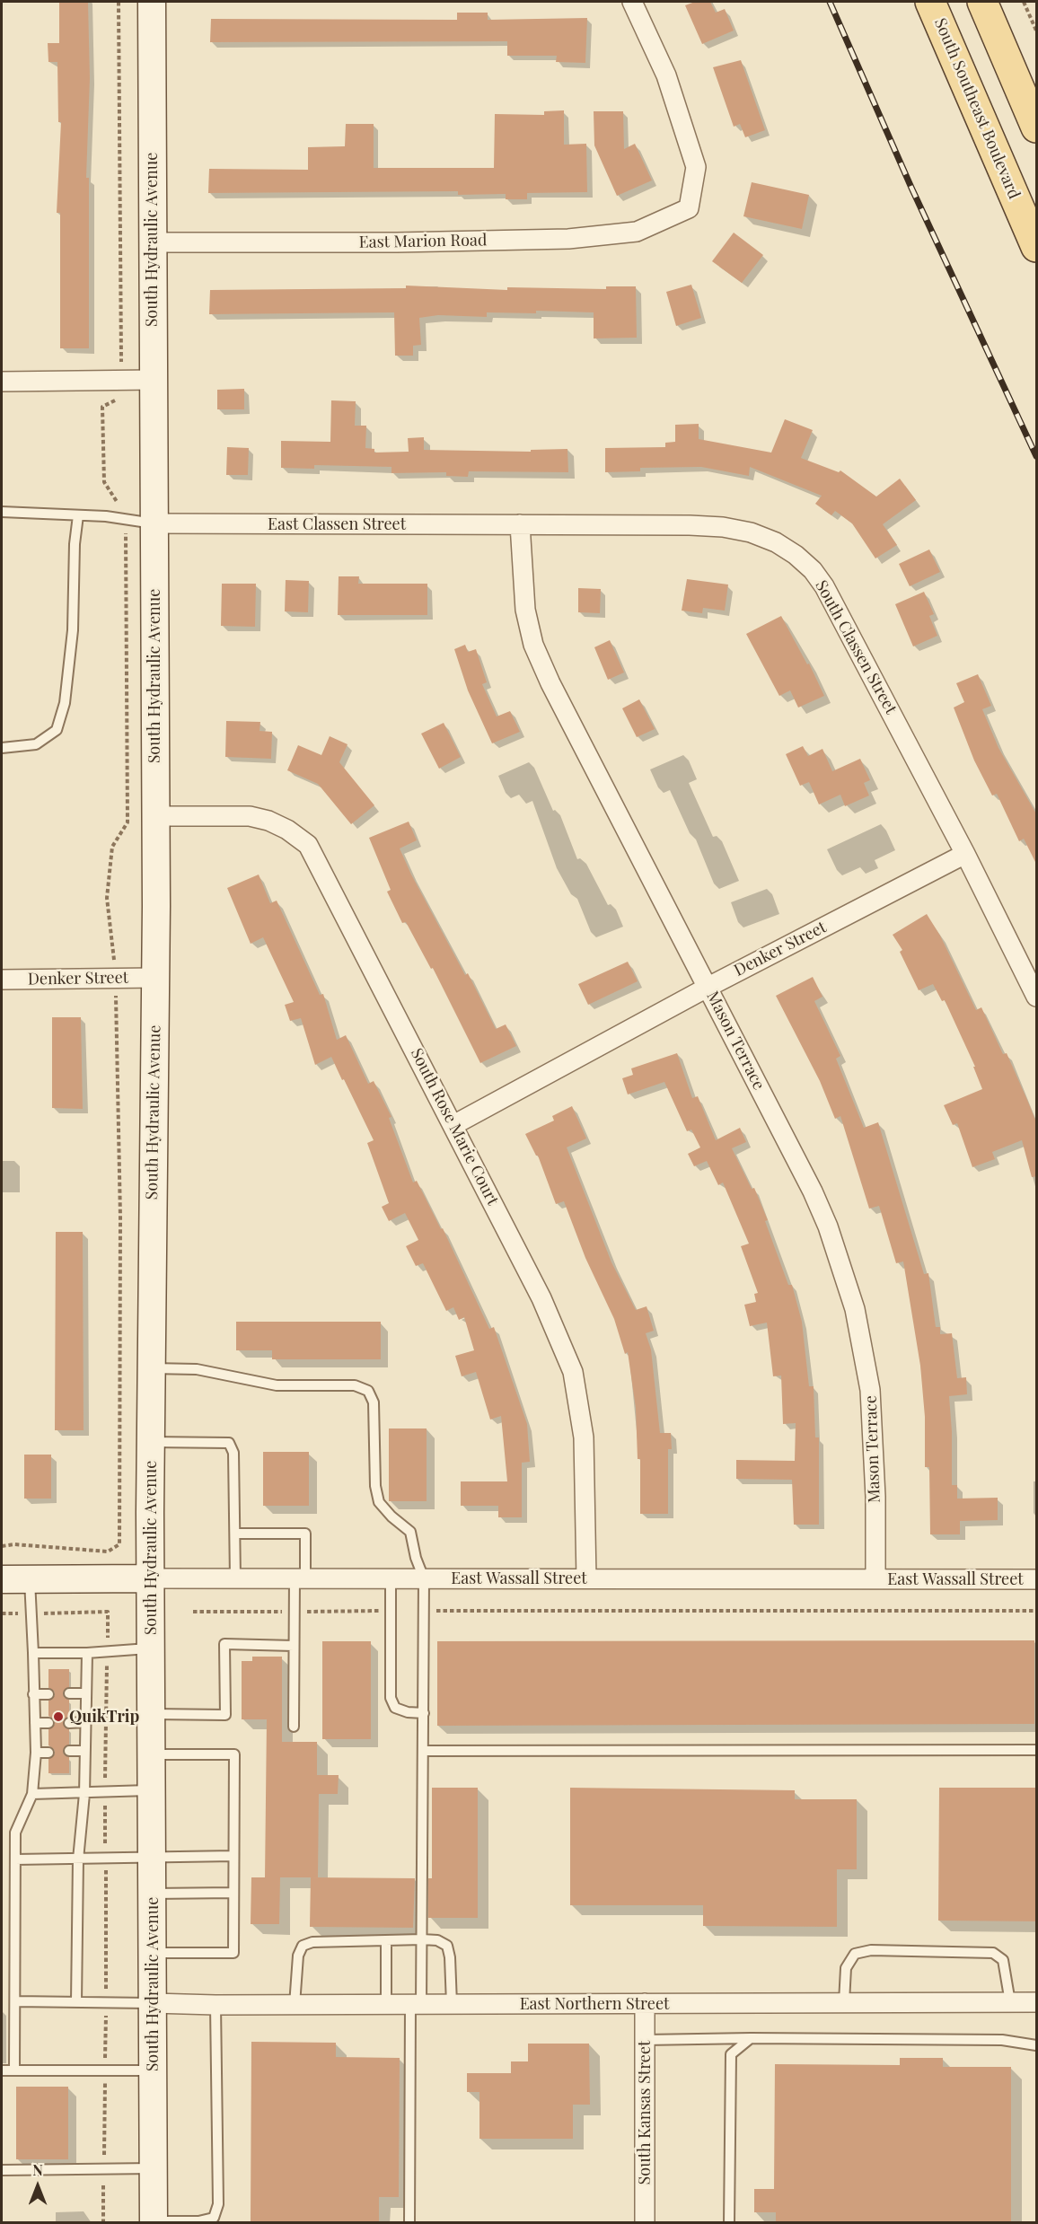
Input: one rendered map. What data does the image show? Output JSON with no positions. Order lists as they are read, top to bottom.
{
  "streets": {
    "main road": ["South Southeast Boulevard"],
    "street": [
      "South Hydraulic Avenue",
      "East Marion Road",
      "East Classen Street",
      "South Classen Street",
      "Denker Street",
      "Mason Terrace",
      "South Rose Marie Court",
      "East Wassall Street",
      "East Northern Street",
      "South Kansas Street"
    ]
  },
  "crossings": [
    ["South Hydraulic Avenue", "East Marion Road"],
    ["South Hydraulic Avenue", "East Classen Street"],
    ["South Hydraulic Avenue", "Denker Street"],
    ["South Hydraulic Avenue", "South Rose Marie Court"],
    ["South Hydraulic Avenue", "East Wassall Street"],
    ["South Hydraulic Avenue", "East Northern Street"],
    ["East Classen Street", "South Classen Street"],
    ["East Classen Street", "Mason Terrace"],
    ["South Classen Street", "Denker Street"],
    ["South Classen Street", "Mason Terrace"],
    ["Denker Street", "Mason Terrace"],
    ["Denker Street", "South Rose Marie Court"],
    ["Mason Terrace", "East Wassall Street"],
    ["South Rose Marie Court", "East Wassall Street"],
    ["East Northern Street", "South Kansas Street"]
  ],
  "places": ["QuikTrip"],
  "north": "top"
}
